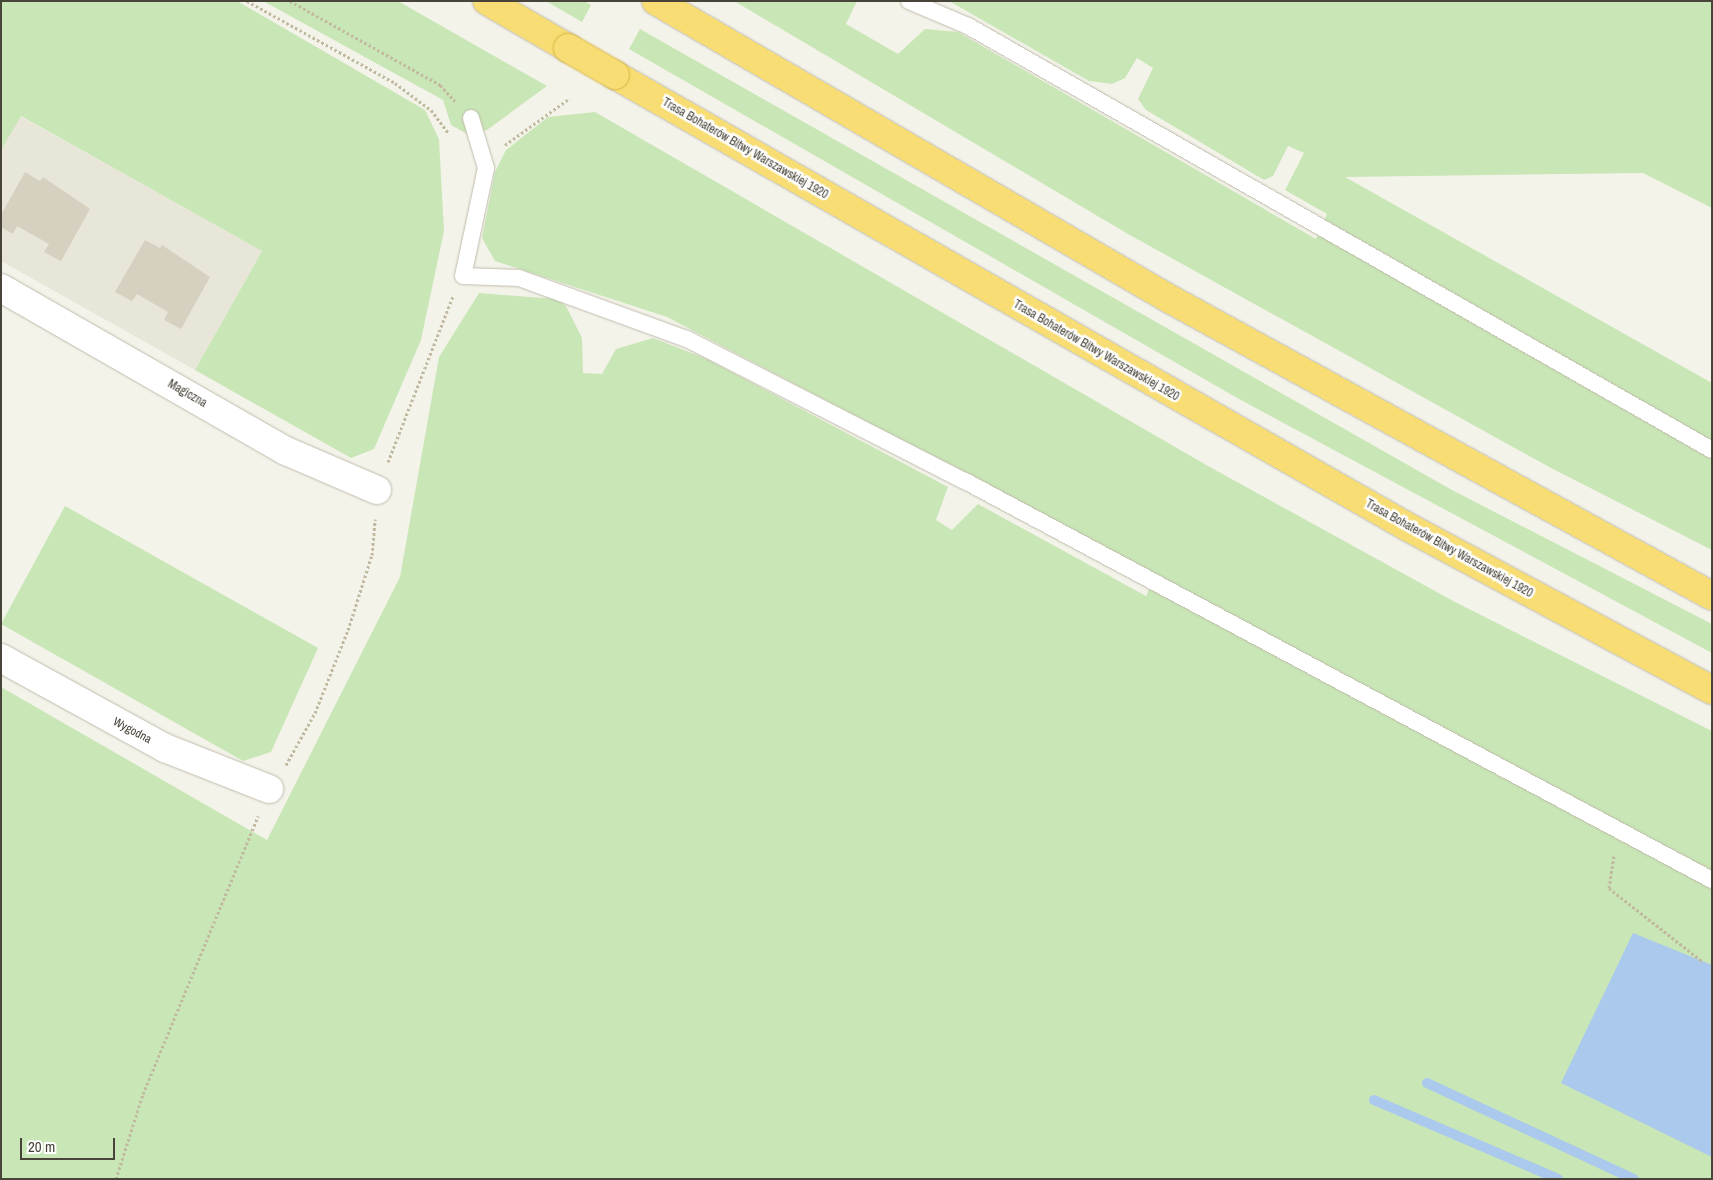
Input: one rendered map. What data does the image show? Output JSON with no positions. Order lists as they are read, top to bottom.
{
  "streets": {
    "highway": ["Trasa Bohaterów Bitwy Warszawskiej 1920"],
    "street": ["Magiczna", "Wygodna"]
  },
  "scale_bar": "20 m"
}
